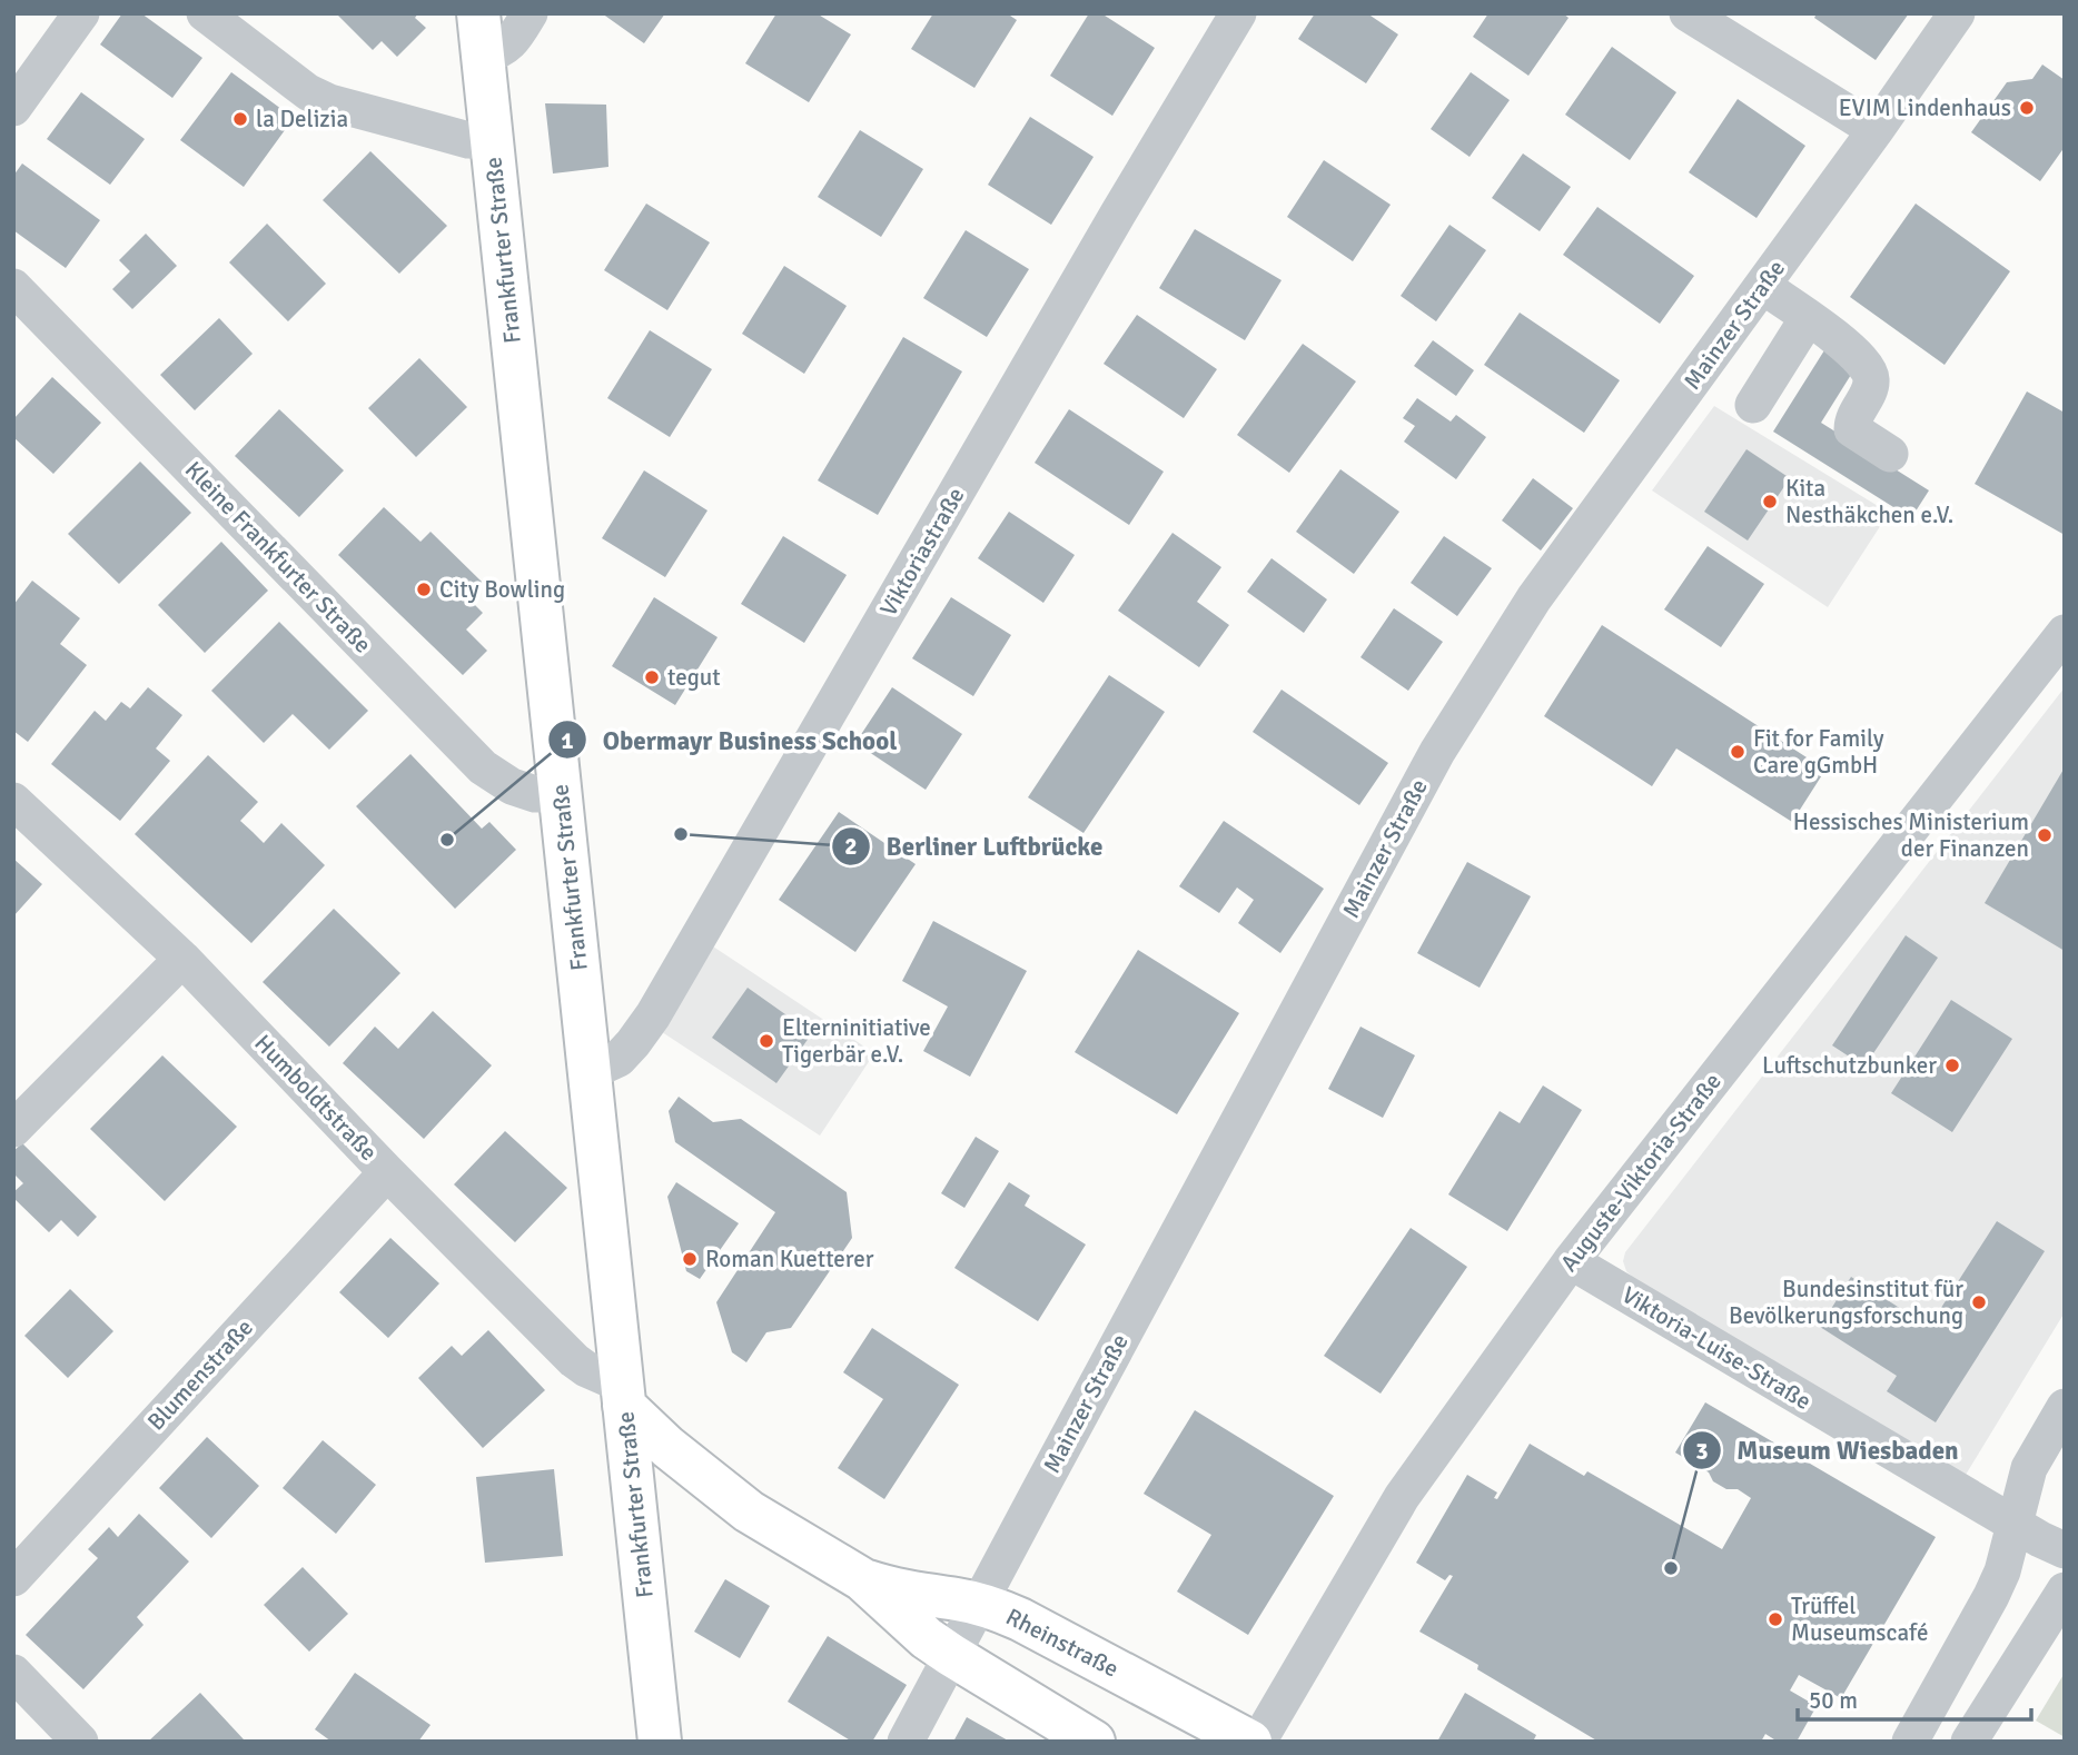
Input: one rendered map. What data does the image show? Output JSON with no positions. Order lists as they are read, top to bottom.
{
  "streets": {
    "main road": ["Frankfurter Straße", "Rheinstraße"],
    "street": [
      "Mainzer Straße",
      "Viktoriastraße",
      "Kleine Frankfurter Straße",
      "Humboldtstraße",
      "Auguste-Viktoria-Straße",
      "Viktoria-Luise-Straße",
      "Blumenstraße"
    ]
  },
  "crossings": [
    ["Frankfurter Straße", "Viktoriastraße"],
    ["Frankfurter Straße", "Kleine Frankfurter Straße"],
    ["Frankfurter Straße", "Humboldtstraße"],
    ["Mainzer Straße", "Rheinstraße"],
    ["Humboldtstraße", "Blumenstraße"],
    ["Auguste-Viktoria-Straße", "Viktoria-Luise-Straße"]
  ],
  "places": [
    "EVIM Lindenhaus",
    "la Delizia",
    "Kita Nesthäkchen e.V.",
    "City Bowling",
    "tegut",
    "Fit for Family Care gGmbH",
    "Berliner Luftbrücke",
    "Hessisches Ministerium der Finanzen",
    "Obermayr Business School",
    "Elterninitiative Tigerbär e.V.",
    "Luftschutzbunker",
    "Roman Kuetterer",
    "Bundesinstitut für Bevölkerungsforschung",
    "Museum Wiesbaden",
    "Trüffel Museumscafé"
  ],
  "scale_bar": "50 m"
}
